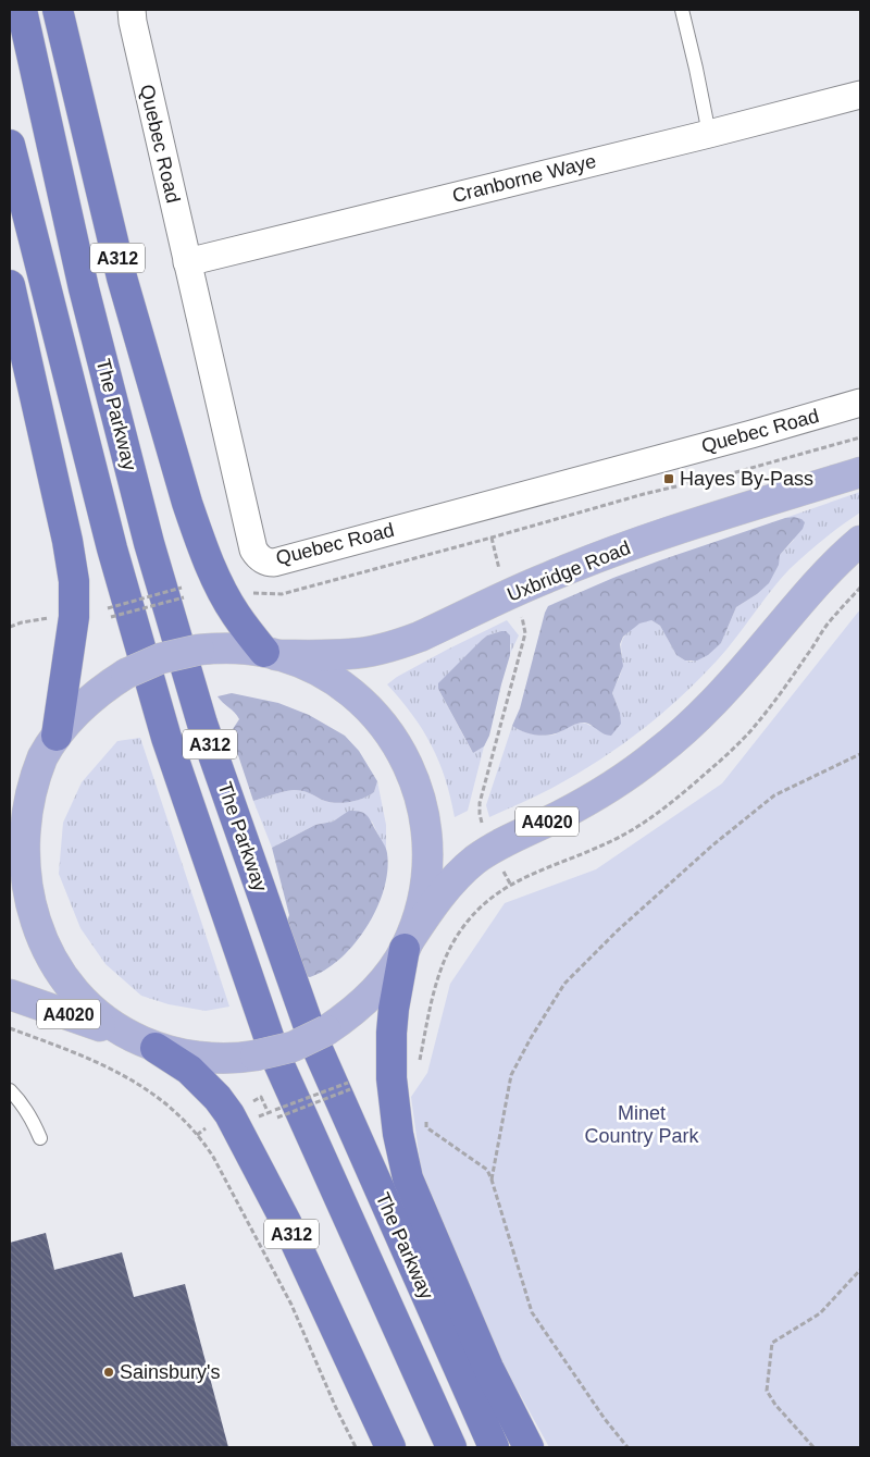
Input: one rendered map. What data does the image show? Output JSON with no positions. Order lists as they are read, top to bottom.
{
  "streets": {
    "highway": ["A312", "The Parkway"],
    "main road": ["Uxbridge Road", "A4020"],
    "street": ["Quebec Road", "Cranborne Waye"]
  },
  "crossings": [
    ["Quebec Road", "Cranborne Waye"],
    ["A312", "Uxbridge Road"]
  ],
  "parks": ["Minet Country Park"],
  "places": {
    "transit": ["Hayes By-Pass"],
    "other": ["Sainsbury's"]
  }
}
